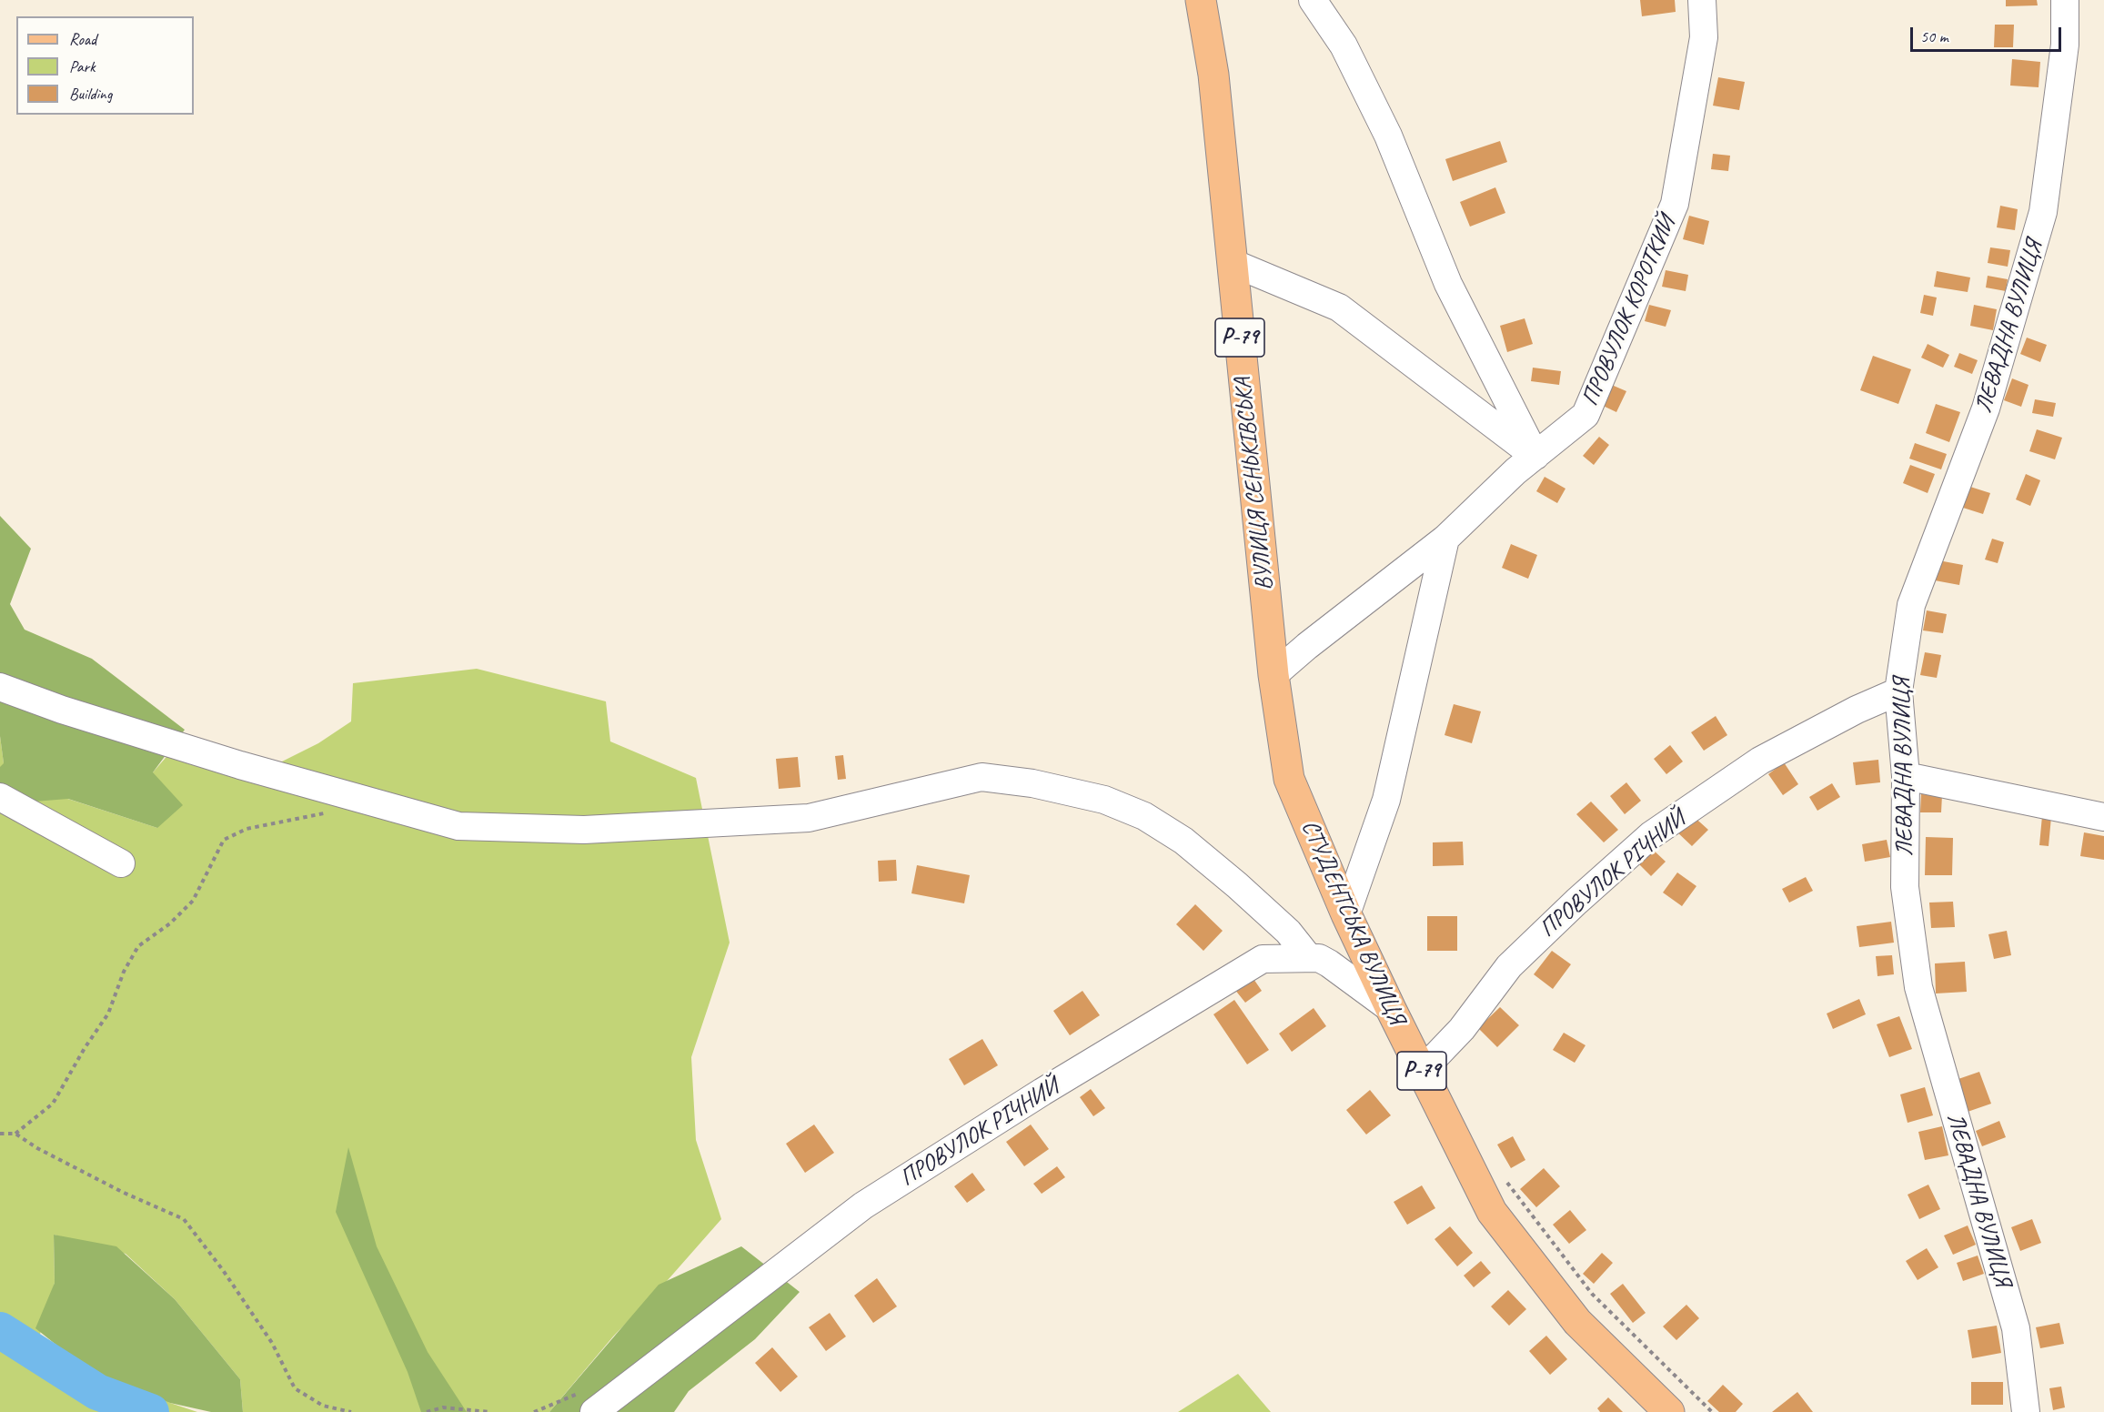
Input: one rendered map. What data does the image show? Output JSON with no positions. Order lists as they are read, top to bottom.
{
  "streets": {
    "main road": ["Р-79", "ВУЛИЦЯ СЕНЬКIВСЬКА", "СТУДЕНТСЬКА ВУЛИЦЯ"],
    "street": [
      "ПРОВУЛОК КОРОТКИЙ",
      "ЛЕВАДНА ВУЛИЦЯ",
      "ПРОВУЛОК РІЧНИЙ",
      "ПРОВУЛОК РIЧНИЙ"
    ]
  },
  "crossings": [
    ["ПРОВУЛОК КОРОТКИЙ", "ВУЛИЦЯ СЕНЬКIВСЬКА"],
    ["ПРОВУЛОК КОРОТКИЙ", "СТУДЕНТСЬКА ВУЛИЦЯ"],
    ["ЛЕВАДНА ВУЛИЦЯ", "ПРОВУЛОК РІЧНИЙ"],
    ["ВУЛИЦЯ СЕНЬКIВСЬКА", "СТУДЕНТСЬКА ВУЛИЦЯ"],
    ["ПРОВУЛОК РІЧНИЙ", "СТУДЕНТСЬКА ВУЛИЦЯ"],
    ["СТУДЕНТСЬКА ВУЛИЦЯ", "ПРОВУЛОК РIЧНИЙ"]
  ],
  "legend": ["Road", "Park", "Building"],
  "scale_bar": "50 m"
}
